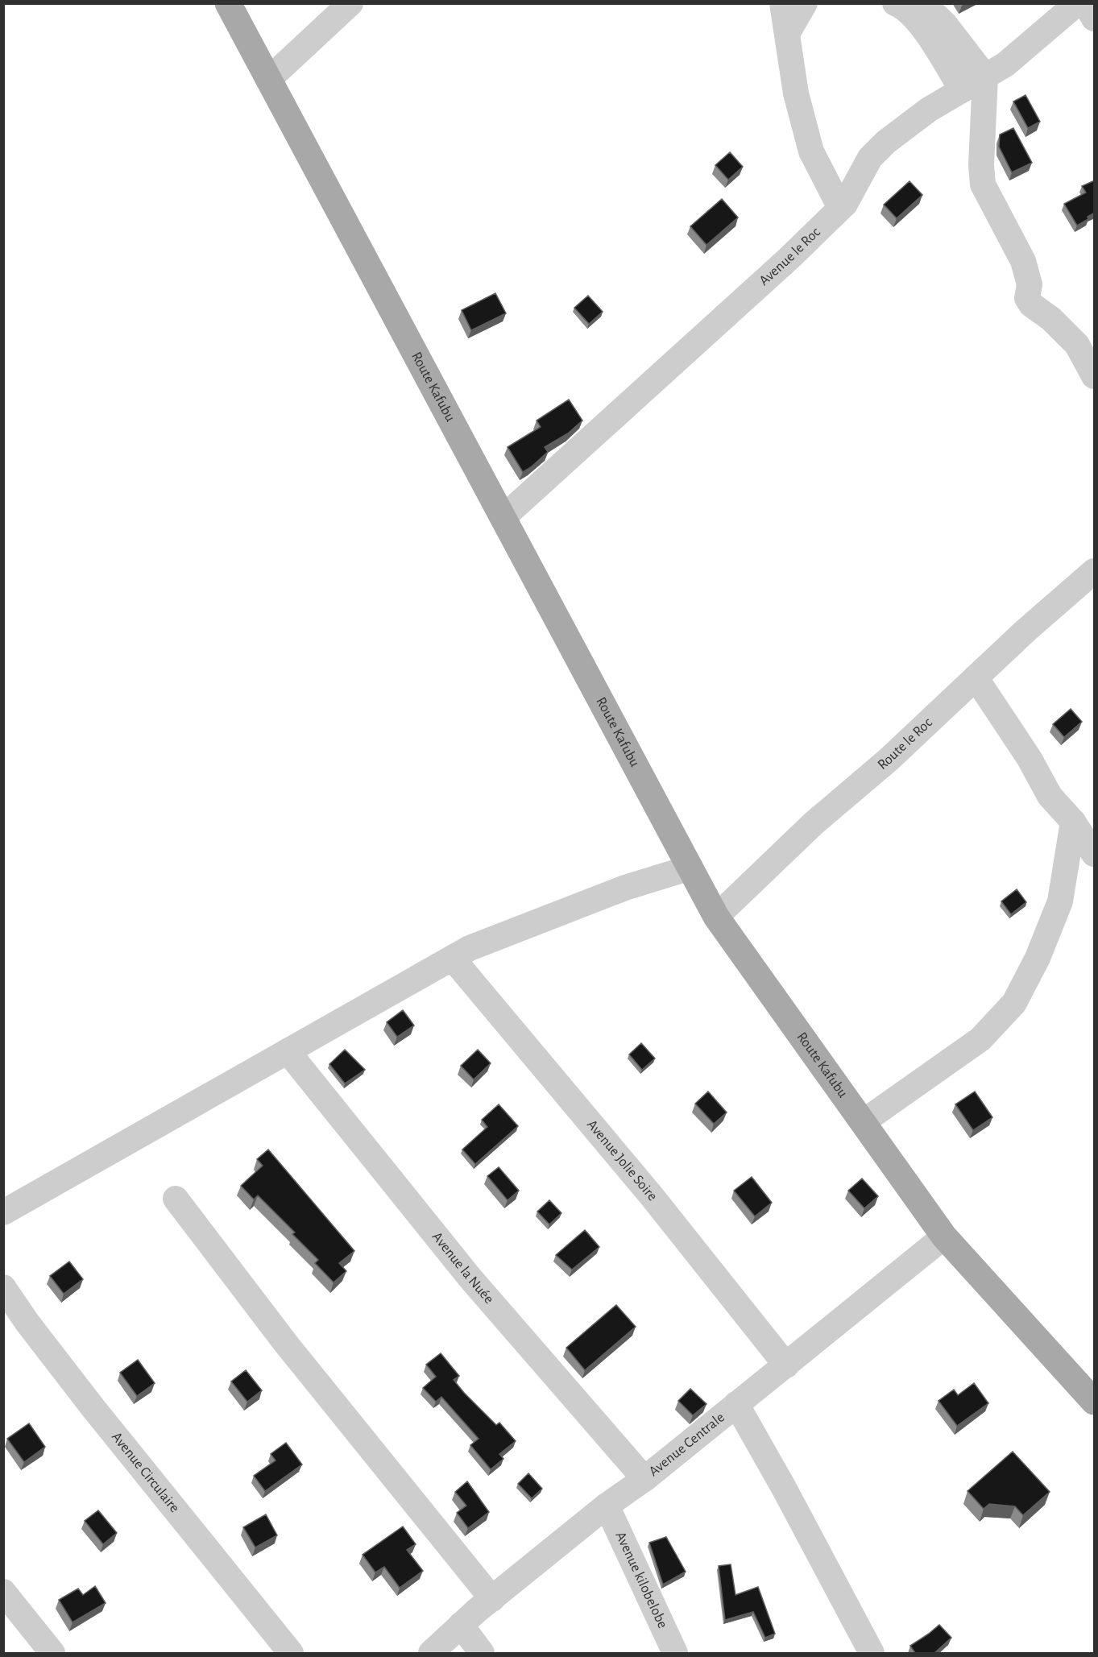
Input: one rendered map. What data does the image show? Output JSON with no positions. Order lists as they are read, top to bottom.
{
  "streets": {
    "main road": ["Route Kafubu"],
    "street": [
      "Avenue le Roc",
      "Route le Roc",
      "Avenue Jolie Soire",
      "Avenue la Nuée",
      "Avenue Centrale",
      "Avenue Circulaire",
      "Avenue kilobelobe"
    ]
  },
  "crossings": [
    ["Avenue le Roc", "Route Kafubu"],
    ["Route Kafubu", "Route le Roc"],
    ["Route Kafubu", "Avenue Centrale"],
    ["Avenue Jolie Soire", "Avenue Centrale"],
    ["Avenue la Nuée", "Avenue Centrale"],
    ["Avenue Centrale", "Avenue kilobelobe"]
  ]
}
